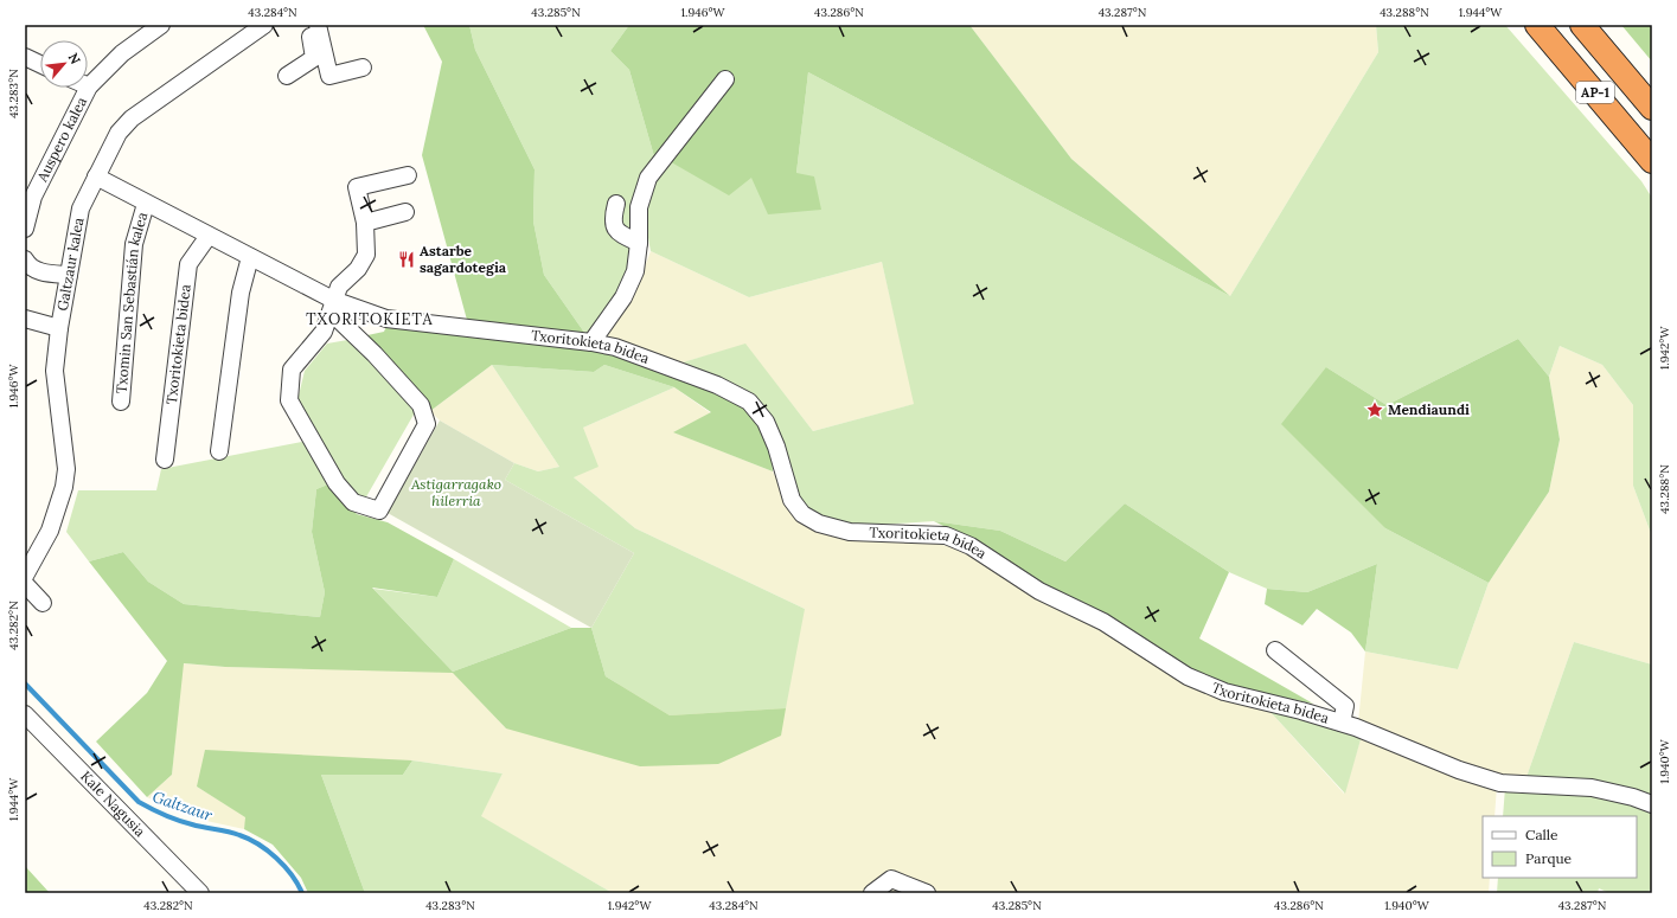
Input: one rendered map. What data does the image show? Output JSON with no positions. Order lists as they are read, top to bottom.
{
  "streets": {
    "highway": ["AP-1"],
    "street": [
      "Auspero kalea",
      "Galtzaur kalea",
      "Txomin San Sebastián kalea",
      "Txoritokieta bidea",
      "Kale Nagusia"
    ]
  },
  "crossings": [
    ["Galtzaur kalea", "Txoritokieta bidea"],
    ["Txomin San Sebastián kalea", "Txoritokieta bidea"]
  ],
  "districts": ["TXORITOKIETA"],
  "water": ["Galtzaur"],
  "parks": ["Astigarragako hilerria"],
  "places": {
    "restaurant": ["Astarbe sagardotegia"],
    "place": ["Mendiaundi"]
  },
  "legend": ["Calle", "Parque"],
  "north": "top right",
  "coordinates": [
    "43.284°N",
    "43.285°N",
    "1.946°W",
    "43.286°N",
    "43.287°N",
    "43.288°N",
    "1.944°W",
    "43.283°N",
    "1.942°W",
    "43.282°N",
    "1.940°W"
  ]
}
